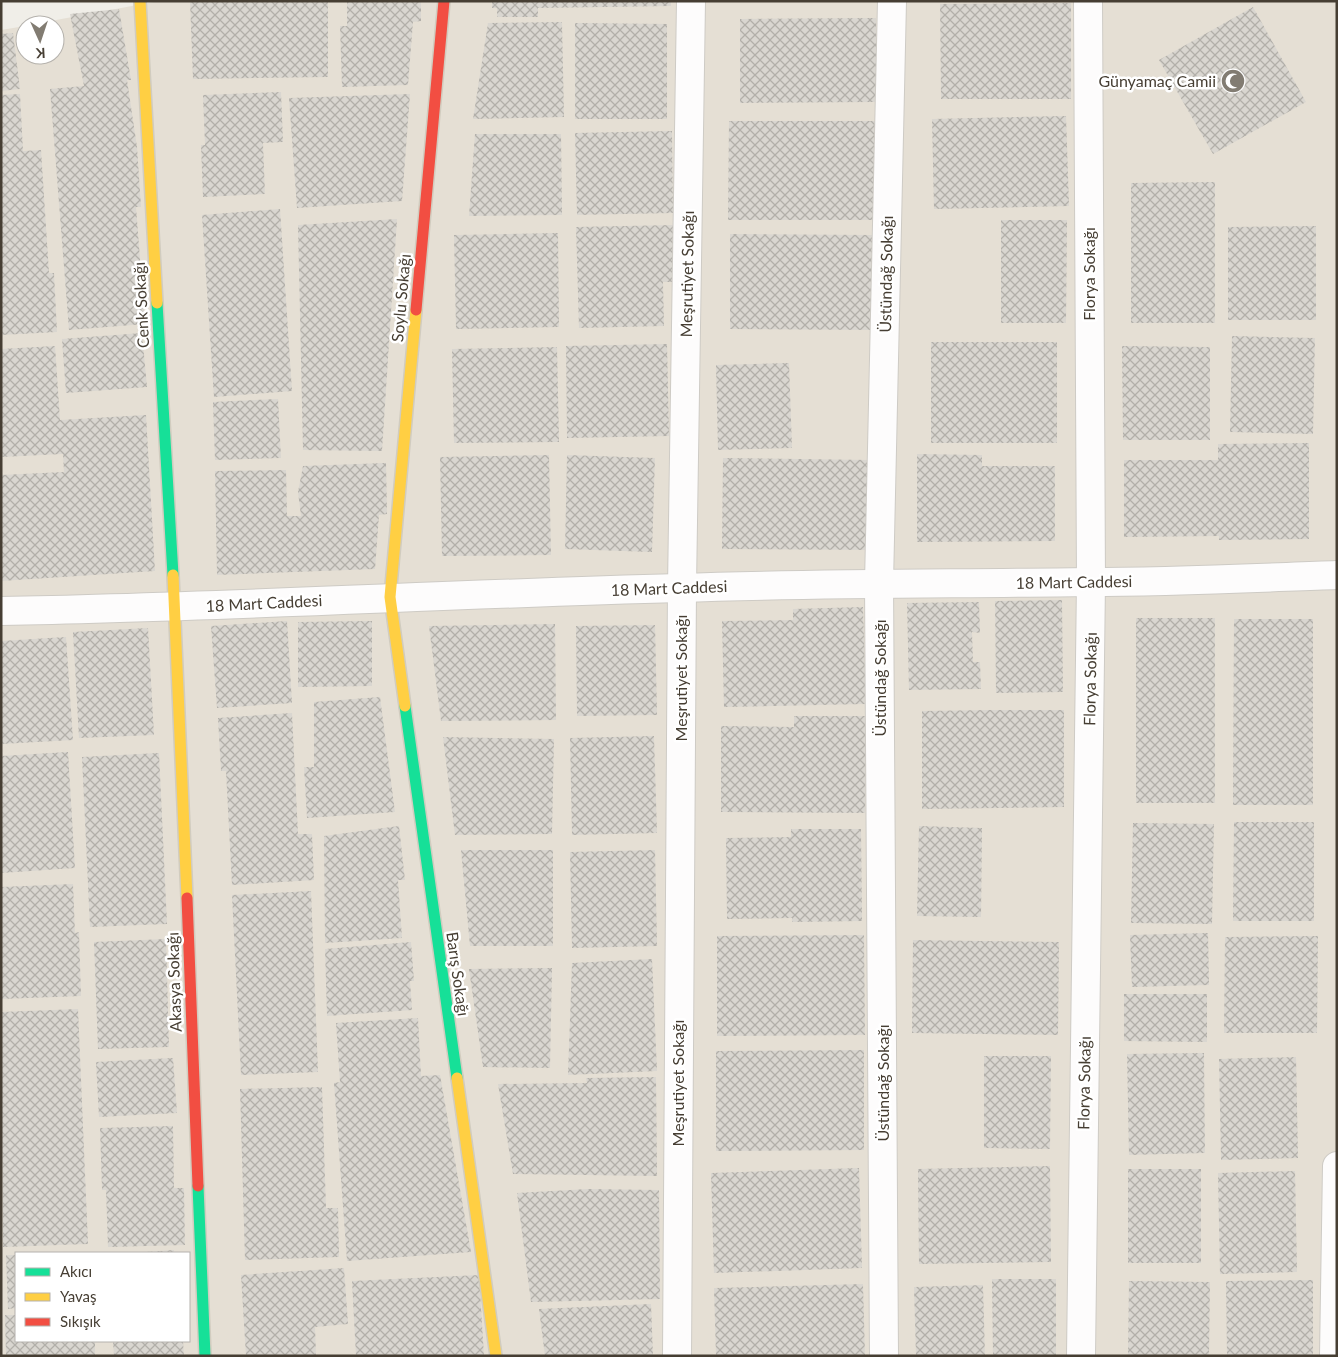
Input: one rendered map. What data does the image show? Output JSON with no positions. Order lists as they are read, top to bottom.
{
  "streets": {
    "street": [
      "Meşrutiyet Sokağı",
      "Üstündağ Sokağı",
      "Florya Sokağı",
      "Soylu Sokağı",
      "Cenk Sokağı",
      "18 Mart Caddesi",
      "Barış Sokağı",
      "Akasya Sokağı"
    ]
  },
  "crossings": [
    ["Meşrutiyet Sokağı", "18 Mart Caddesi"],
    ["Üstündağ Sokağı", "18 Mart Caddesi"],
    ["Florya Sokağı", "18 Mart Caddesi"],
    ["Soylu Sokağı", "18 Mart Caddesi"],
    ["Soylu Sokağı", "Barış Sokağı"],
    ["Cenk Sokağı", "18 Mart Caddesi"],
    ["Cenk Sokağı", "Akasya Sokağı"],
    ["18 Mart Caddesi", "Barış Sokağı"],
    ["18 Mart Caddesi", "Akasya Sokağı"]
  ],
  "places": {
    "mosque": ["Günyamaç Camii"]
  },
  "legend": ["Akıcı", "Yavaş", "Sıkışık"],
  "north": "bottom"
}
